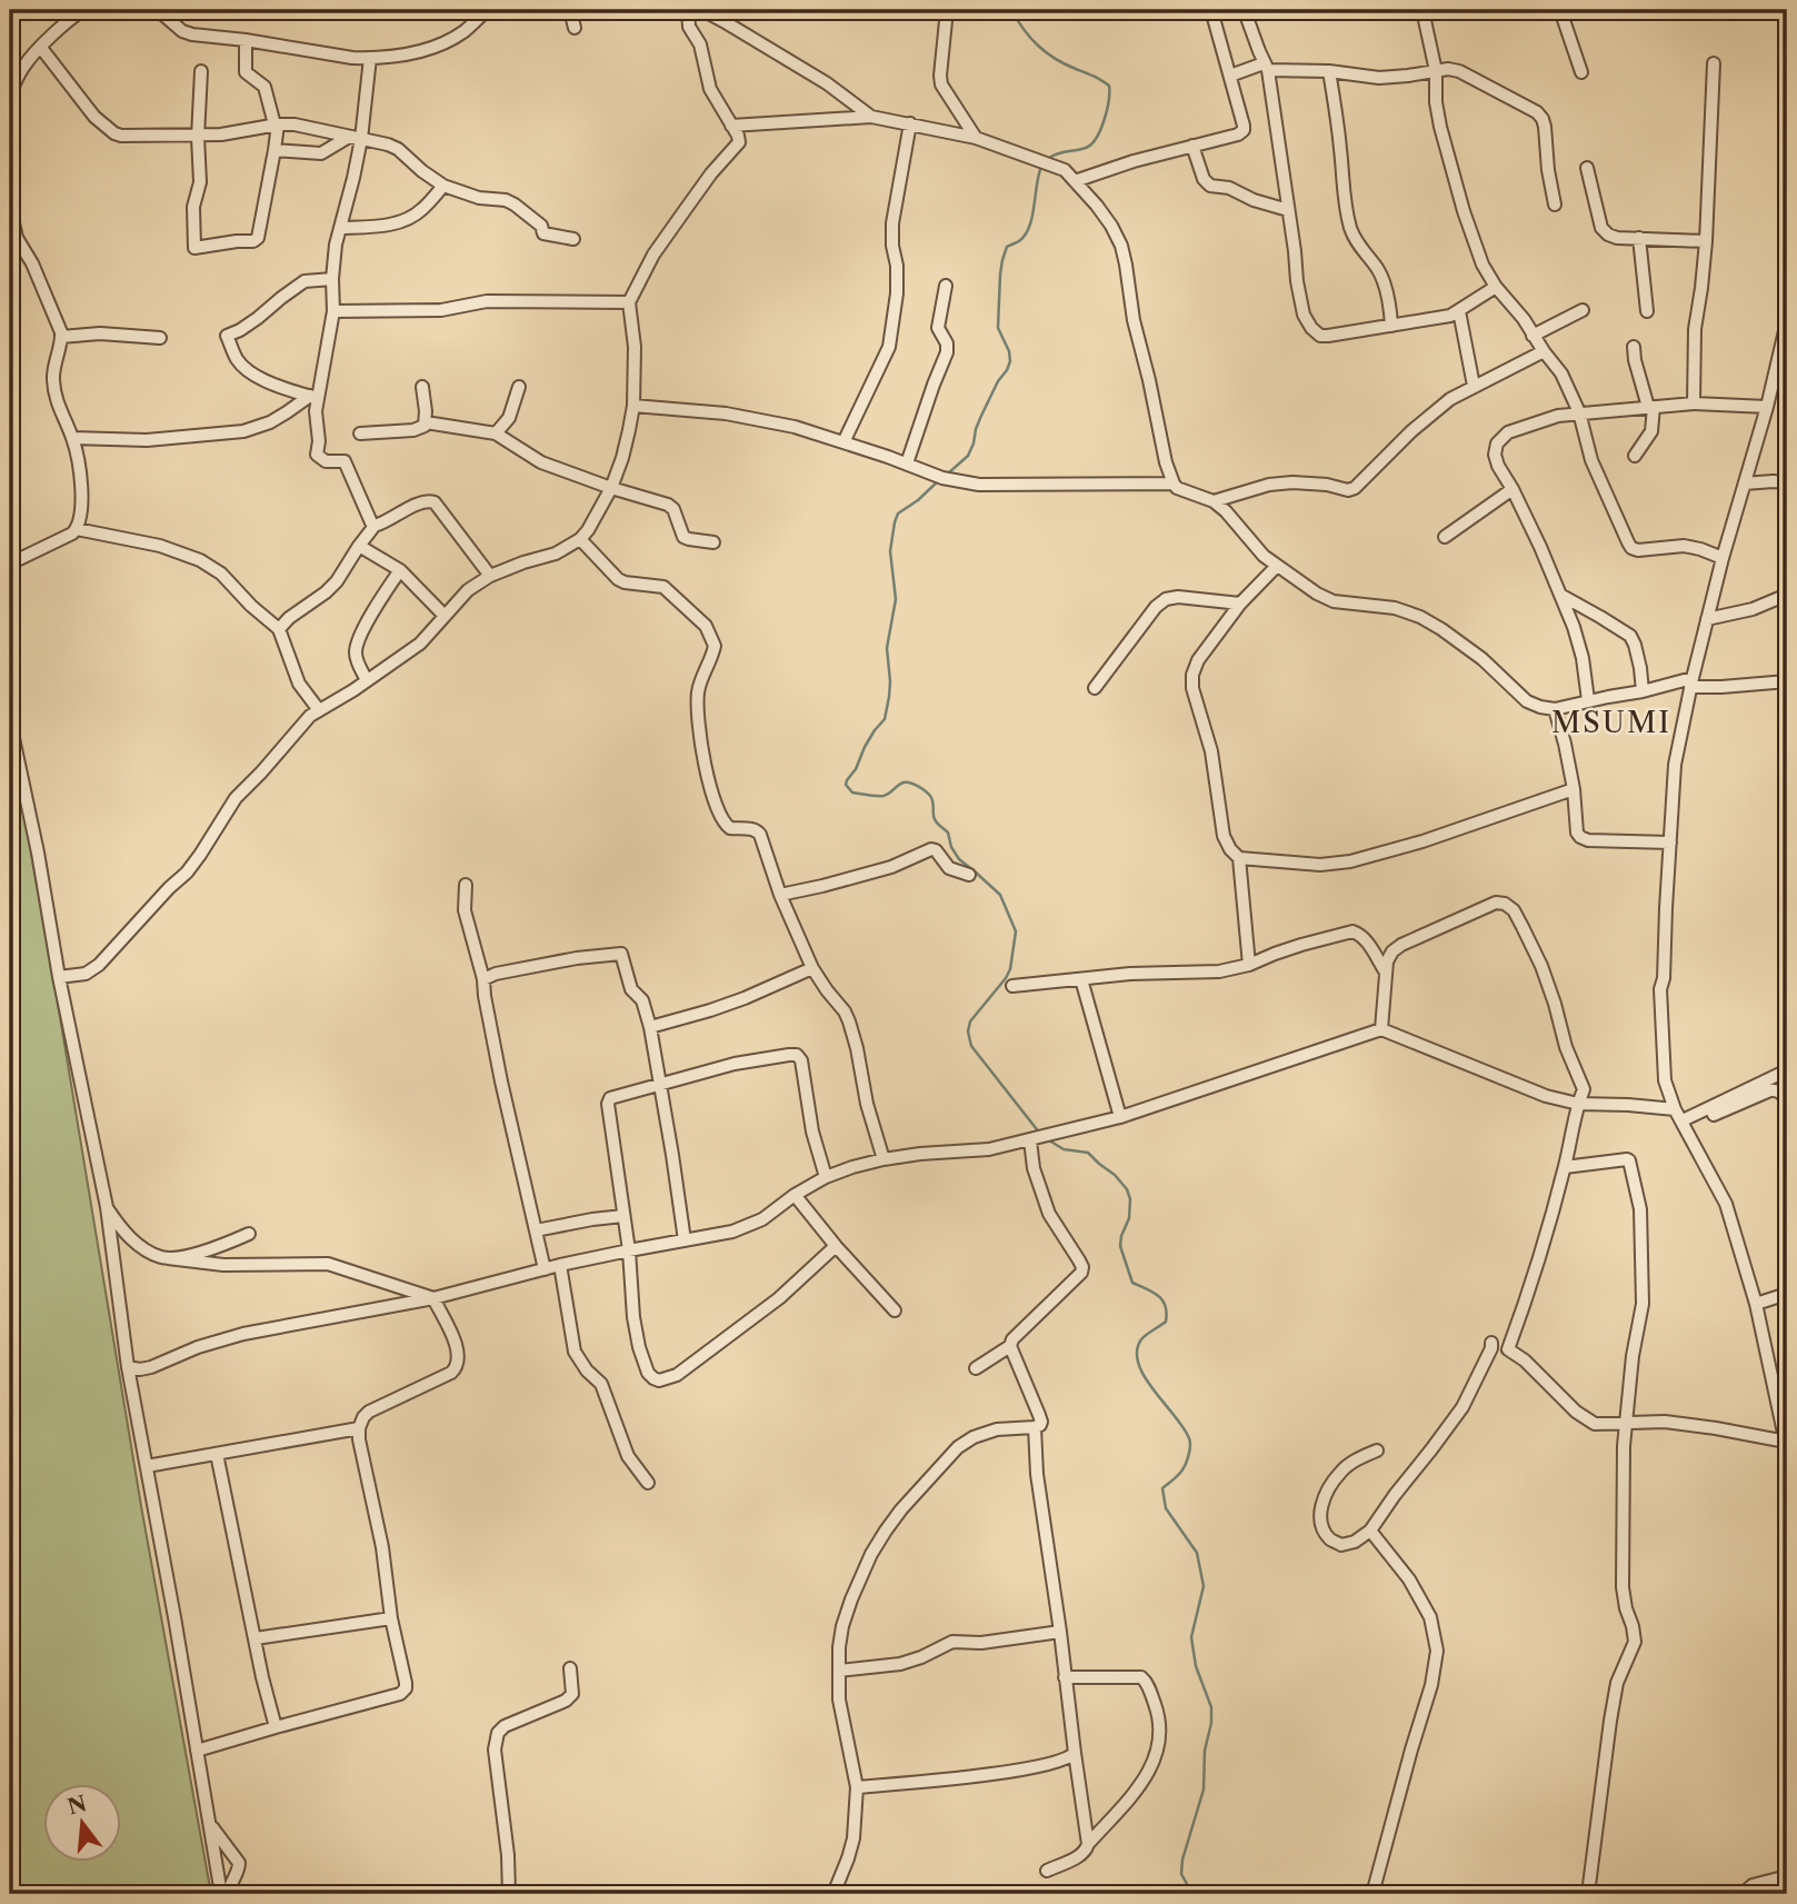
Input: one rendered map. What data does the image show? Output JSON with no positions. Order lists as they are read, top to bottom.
{
  "districts": ["MSUMI"],
  "north": "top"
}
